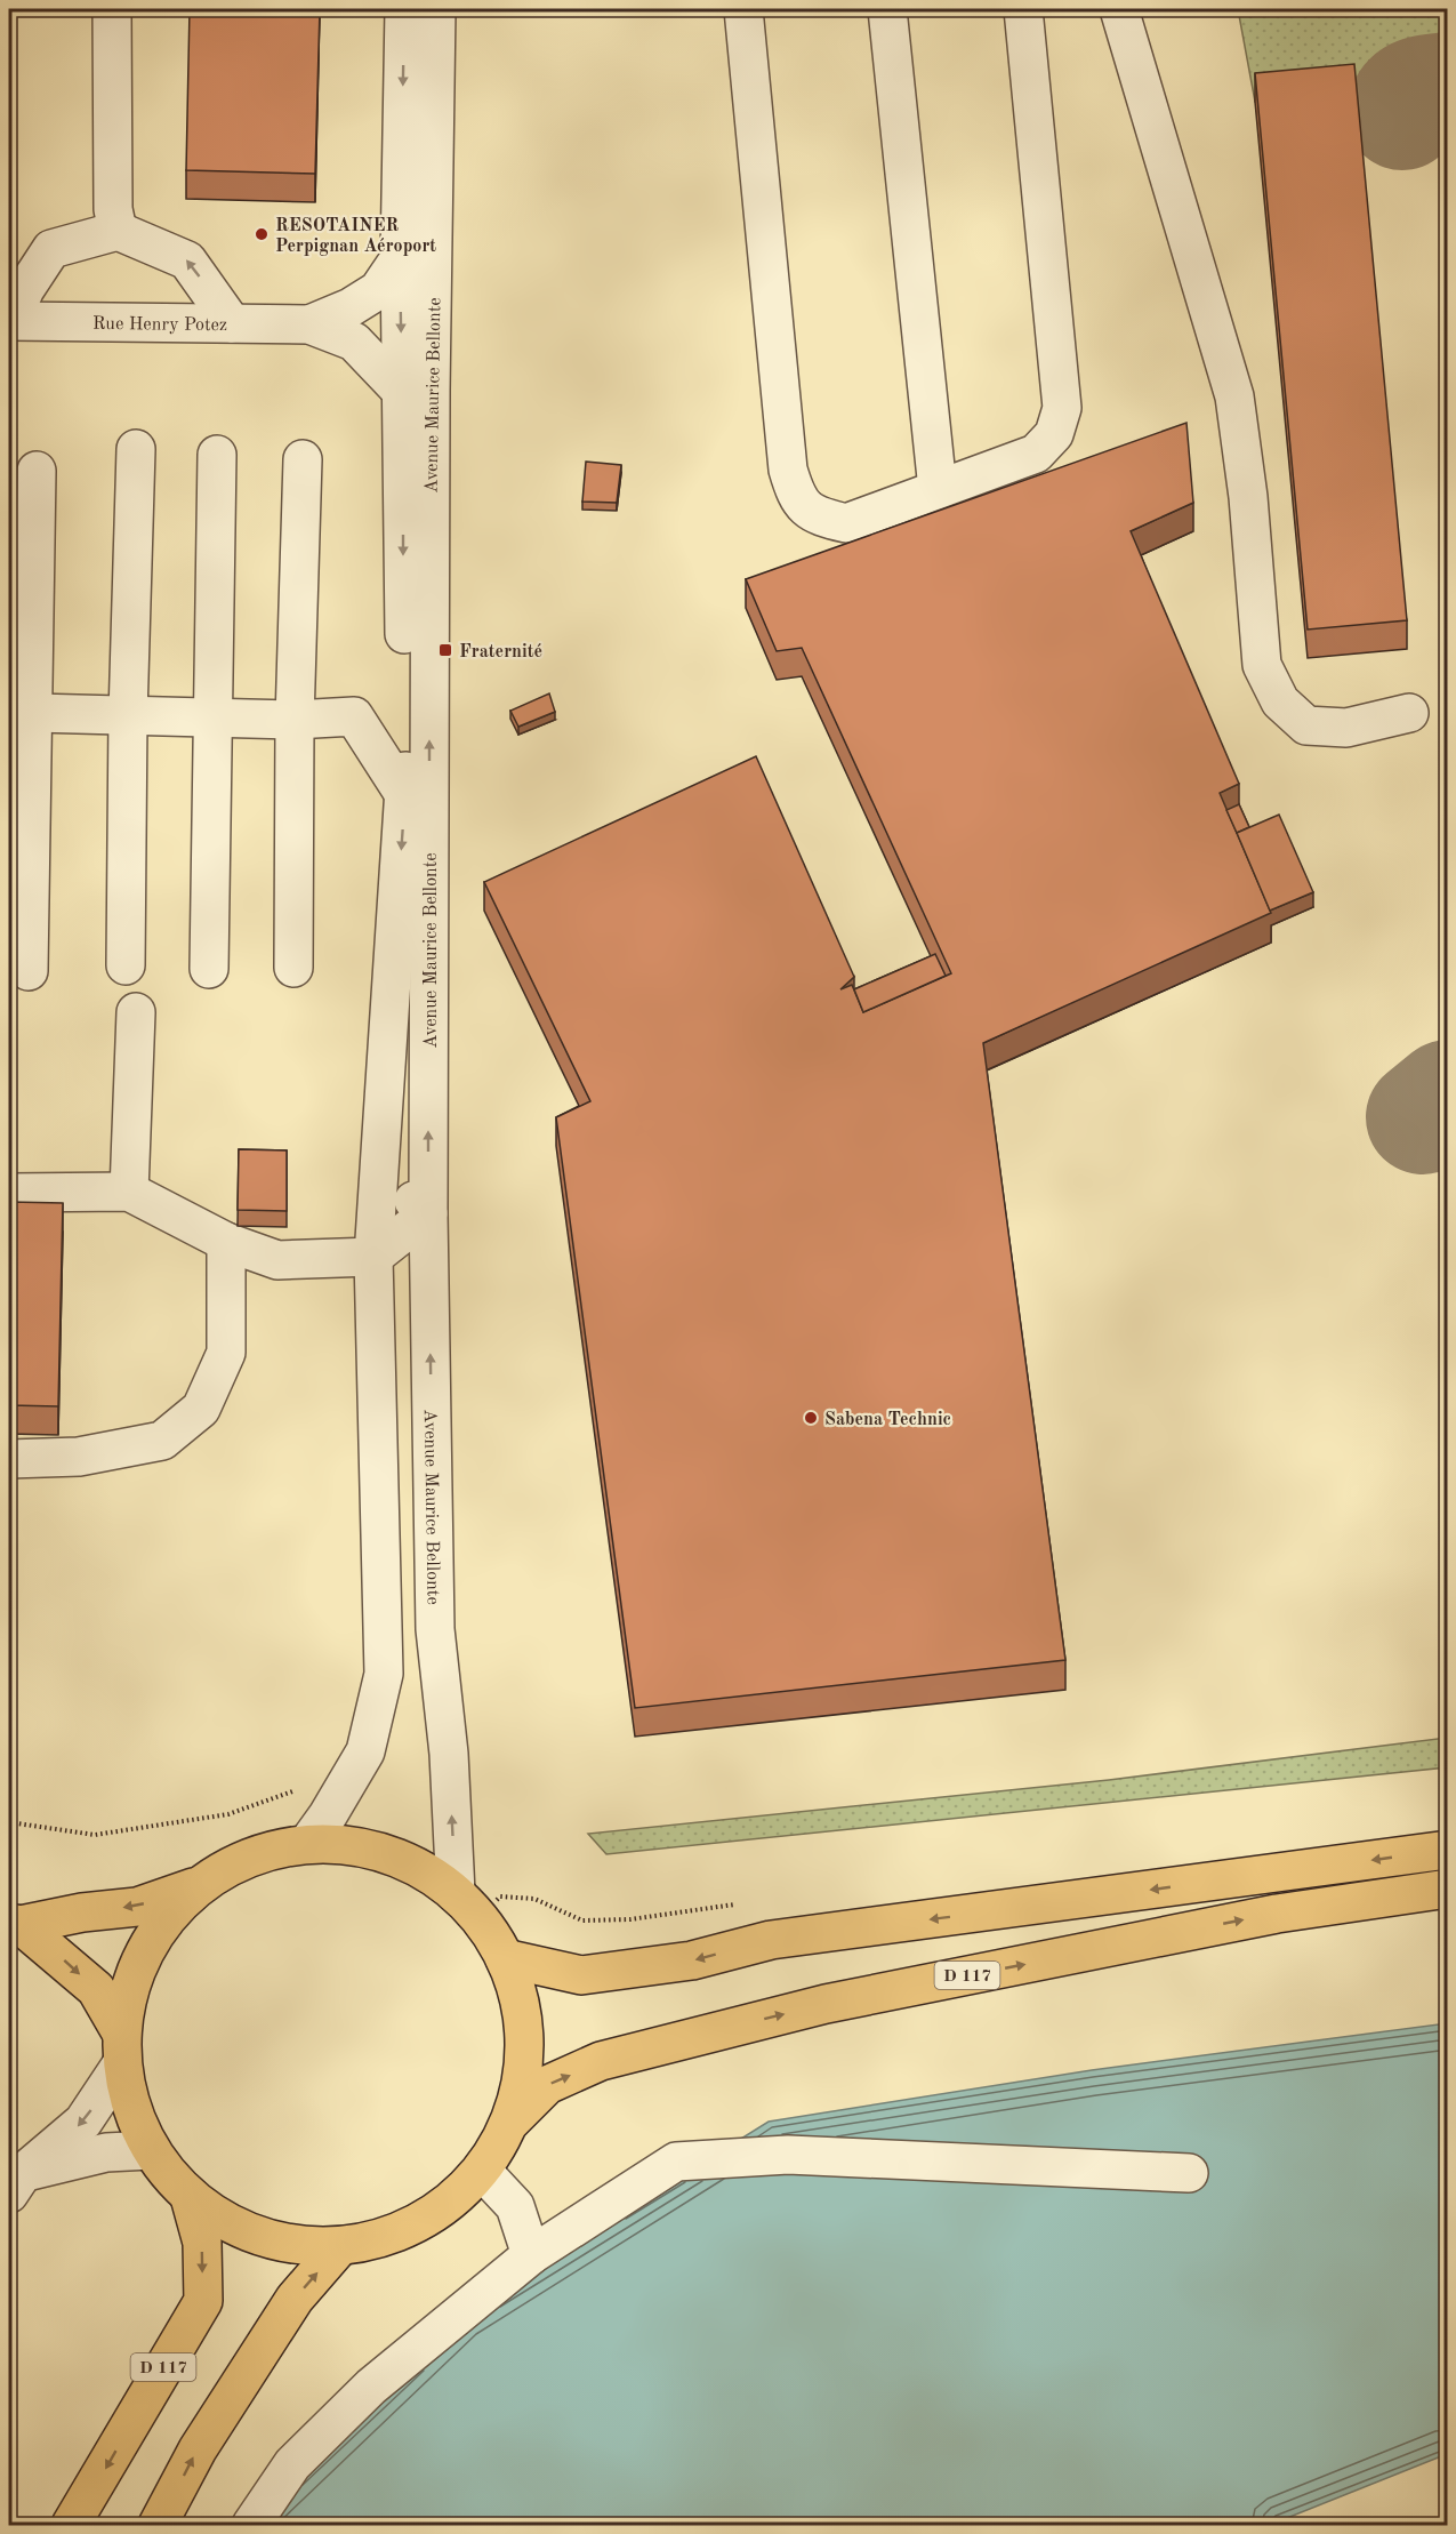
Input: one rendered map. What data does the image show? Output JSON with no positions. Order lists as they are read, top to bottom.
{
  "streets": {
    "main road": ["D 117"],
    "street": ["Rue Henry Potez", "Avenue Maurice Bellonte"]
  },
  "places": {
    "other": ["RESOTAINER Perpignan Aéroport", "Sabena Technic"],
    "transit": ["Fraternité"]
  }
}
